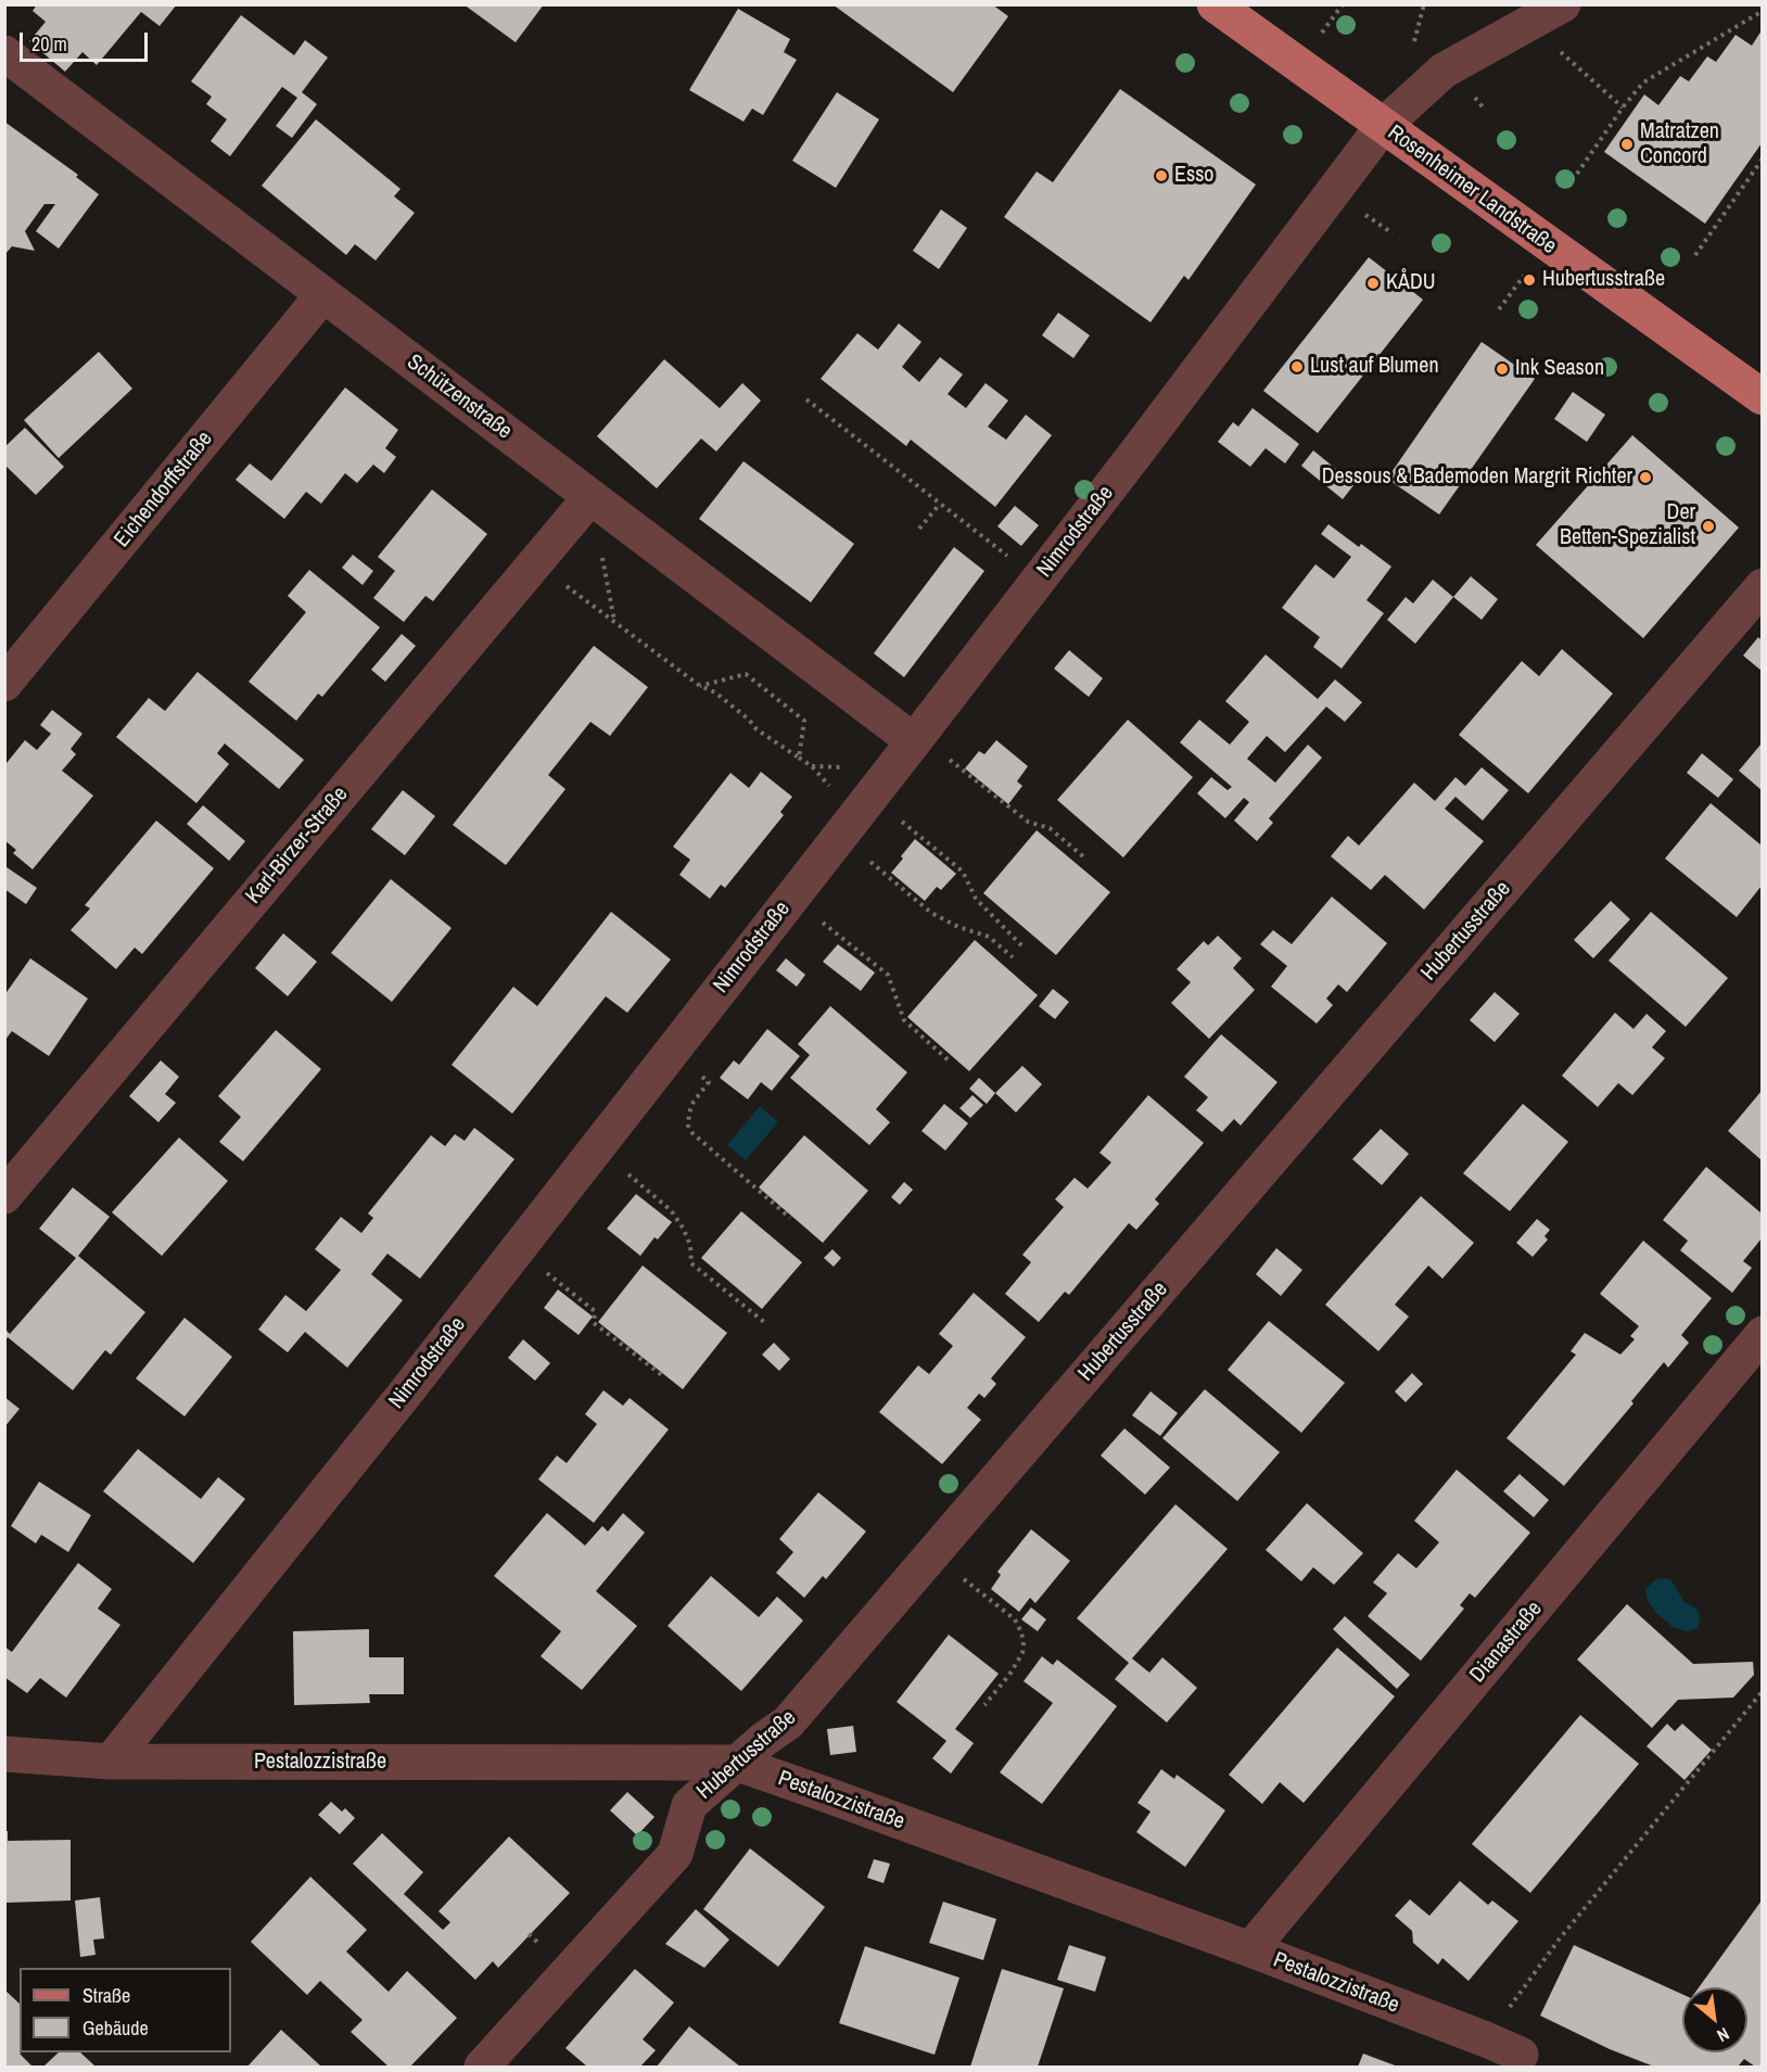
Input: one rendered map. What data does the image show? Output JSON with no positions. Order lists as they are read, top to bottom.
{
  "streets": {
    "main road": ["Rosenheimer Landstraße"],
    "street": [
      "Schützenstraße",
      "Eichendorffstraße",
      "Nimrodstraße",
      "Karl-Birzer-Straße",
      "Hubertusstraße",
      "Dianastraße",
      "Pestalozzistraße"
    ]
  },
  "crossings": [
    ["Rosenheimer Landstraße", "Nimrodstraße"],
    ["Schützenstraße", "Eichendorffstraße"],
    ["Schützenstraße", "Nimrodstraße"],
    ["Schützenstraße", "Karl-Birzer-Straße"],
    ["Nimrodstraße", "Pestalozzistraße"],
    ["Hubertusstraße", "Pestalozzistraße"],
    ["Dianastraße", "Pestalozzistraße"]
  ],
  "places": [
    "Matratzen Concord",
    "Esso",
    "Hubertusstraße",
    "KÅDU",
    "Lust auf Blumen",
    "Ink Season",
    "Dessous & Bademoden Margrit Richter",
    "Der Betten-Spezialist"
  ],
  "legend": ["Straße", "Gebäude"],
  "scale_bar": "20 m",
  "north": "bottom right"
}
